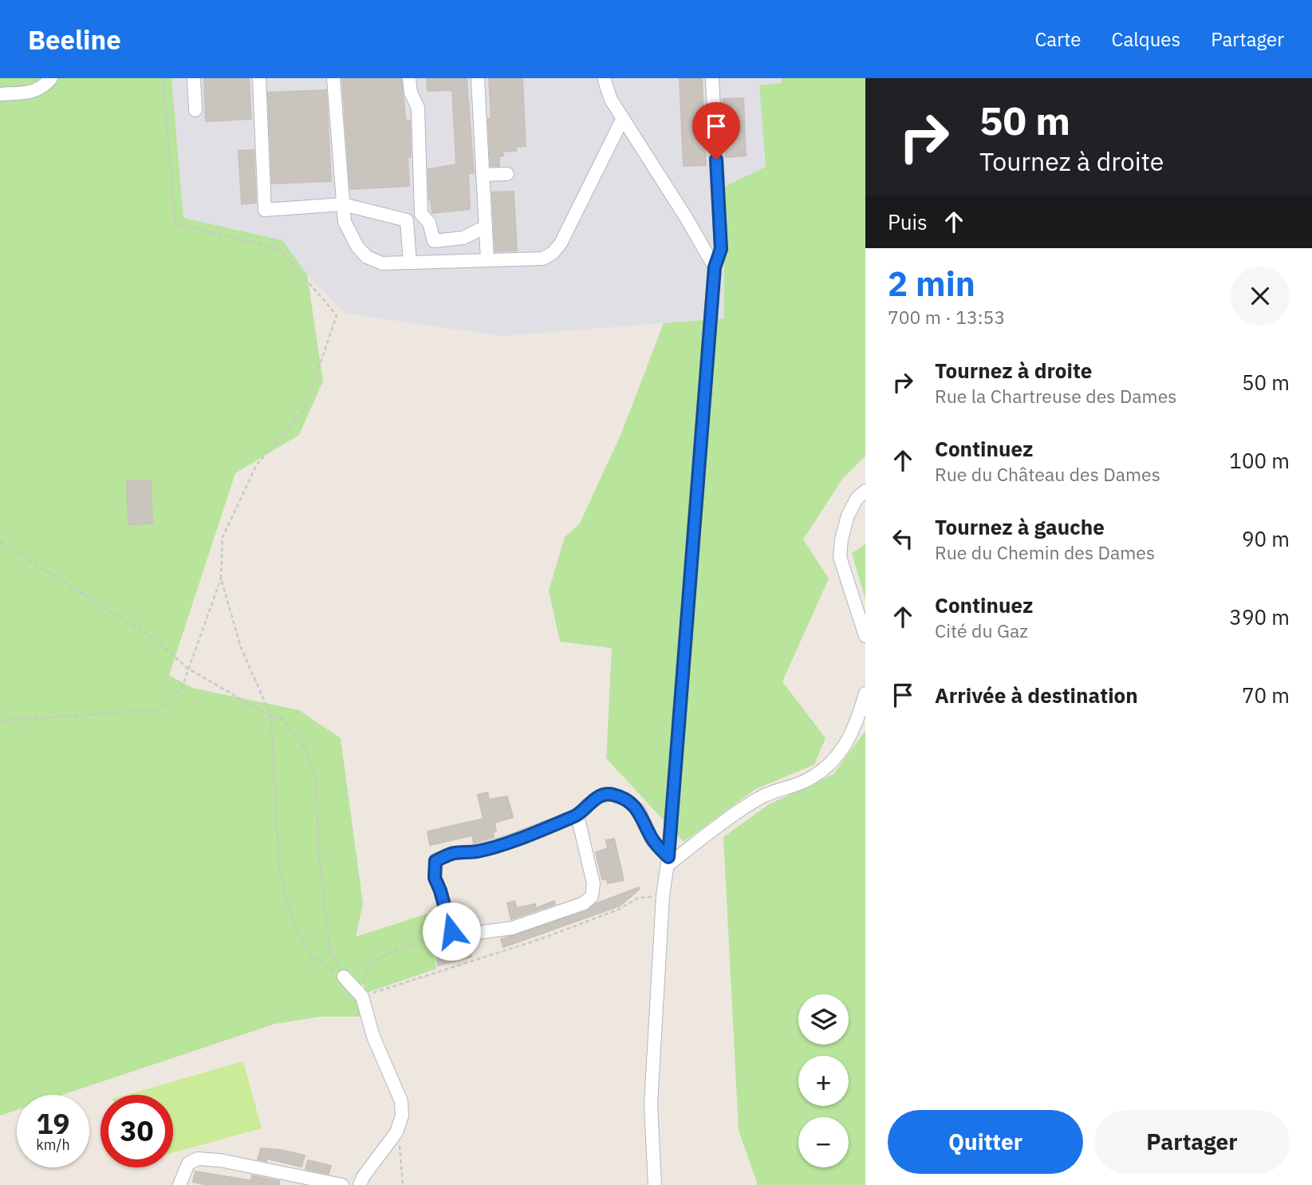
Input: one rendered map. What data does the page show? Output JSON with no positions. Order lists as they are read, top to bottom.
{
  "page": {
    "header": "Beeline",
    "nav": ["Carte", "Calques", "Partager"],
    "turn": ["50 m", "Tournez à droite"],
    "then": "Puis",
    "heading": ["2 min", "700 m · 13:53"],
    "list": [
      {
        "name": "Tournez à droite",
        "note": "Rue la Chartreuse des Dames",
        "value": "50 m"
      },
      {
        "name": "Continuez",
        "note": "Rue du Château des Dames",
        "value": "100 m"
      },
      {
        "name": "Tournez à gauche",
        "note": "Rue du Chemin des Dames",
        "value": "90 m"
      },
      {
        "name": "Continuez",
        "note": "Cité du Gaz",
        "value": "390 m"
      },
      {
        "name": "Arrivée à destination",
        "value": "70 m"
      }
    ],
    "map_buttons": ["+", "−"],
    "speed": "19 km/h",
    "limit": "30",
    "buttons": ["Quitter", "Partager"]
  }
}
